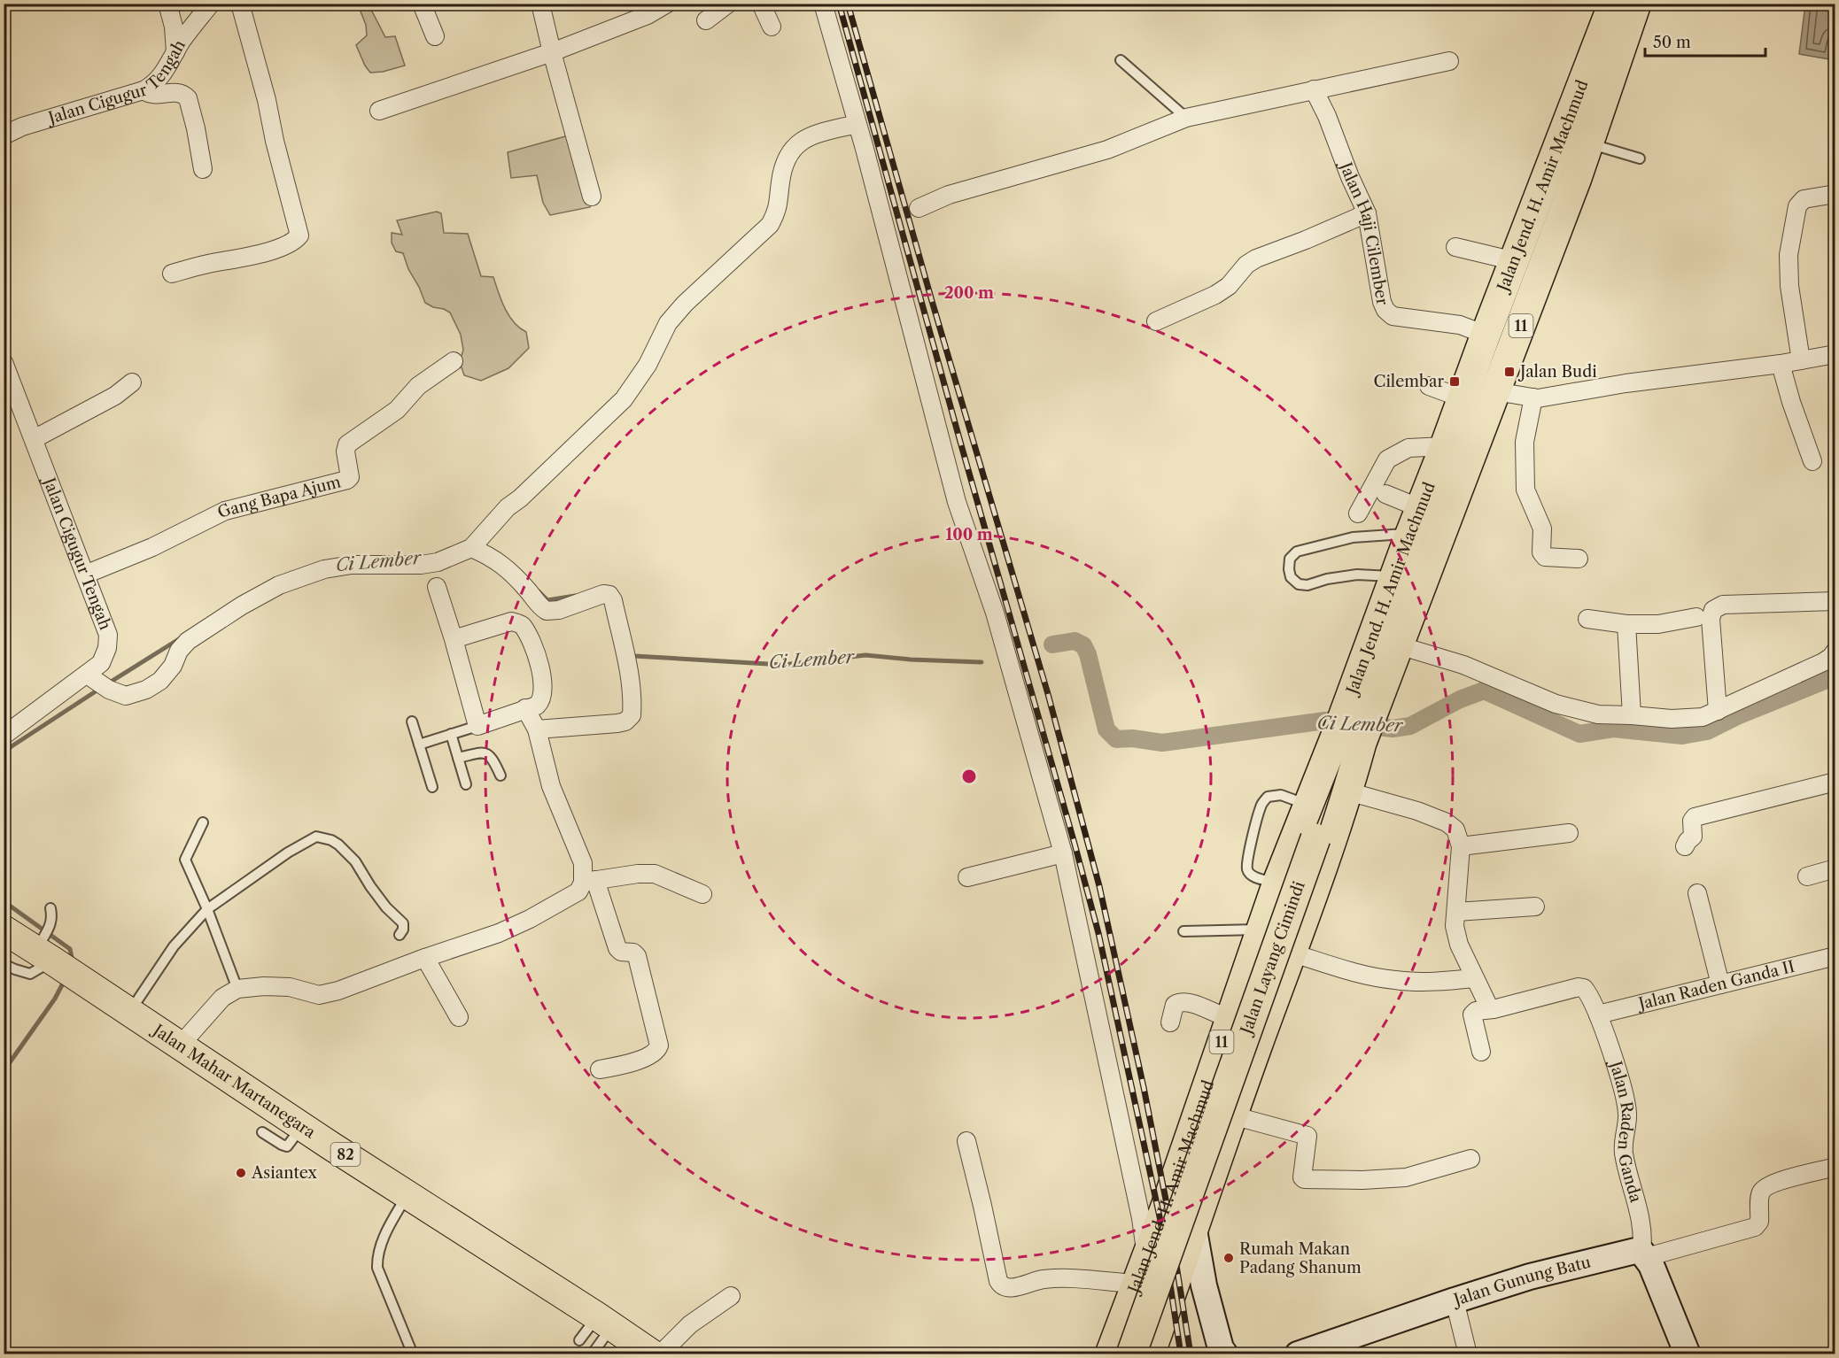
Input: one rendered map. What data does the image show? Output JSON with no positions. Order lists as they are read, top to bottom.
{
  "streets": {
    "highway": ["Jalan Jend. H. Amir Machmud", "11", "Jalan Layang Cimindi"],
    "main road": ["Jalan Mahar Martanegara", "82", "Jalan Gunung Batu"],
    "street": [
      "Jalan Cigugur Tengah",
      "Jalan Haji Cilember",
      "Gang Bapa Ajum",
      "Jalan Raden Ganda II",
      "Jalan Raden Ganda"
    ]
  },
  "crossings": [
    ["Jalan Cigugur Tengah", "Gang Bapa Ajum"],
    ["Jalan Jend. H. Amir Machmud", "Jalan Haji Cilember"],
    ["Jalan Jend. H. Amir Machmud", "Jalan Layang Cimindi"],
    ["Jalan Raden Ganda II", "Jalan Raden Ganda"],
    ["Jalan Raden Ganda", "Jalan Gunung Batu"]
  ],
  "water": ["Ci Lember"],
  "places": {
    "transit": ["Jalan Budi", "Cilembar"],
    "other": ["Asiantex", "Rumah Makan Padang Shanum"]
  },
  "scale_bar": "50 m",
  "rings": ["200 m", "100 m"]
}
